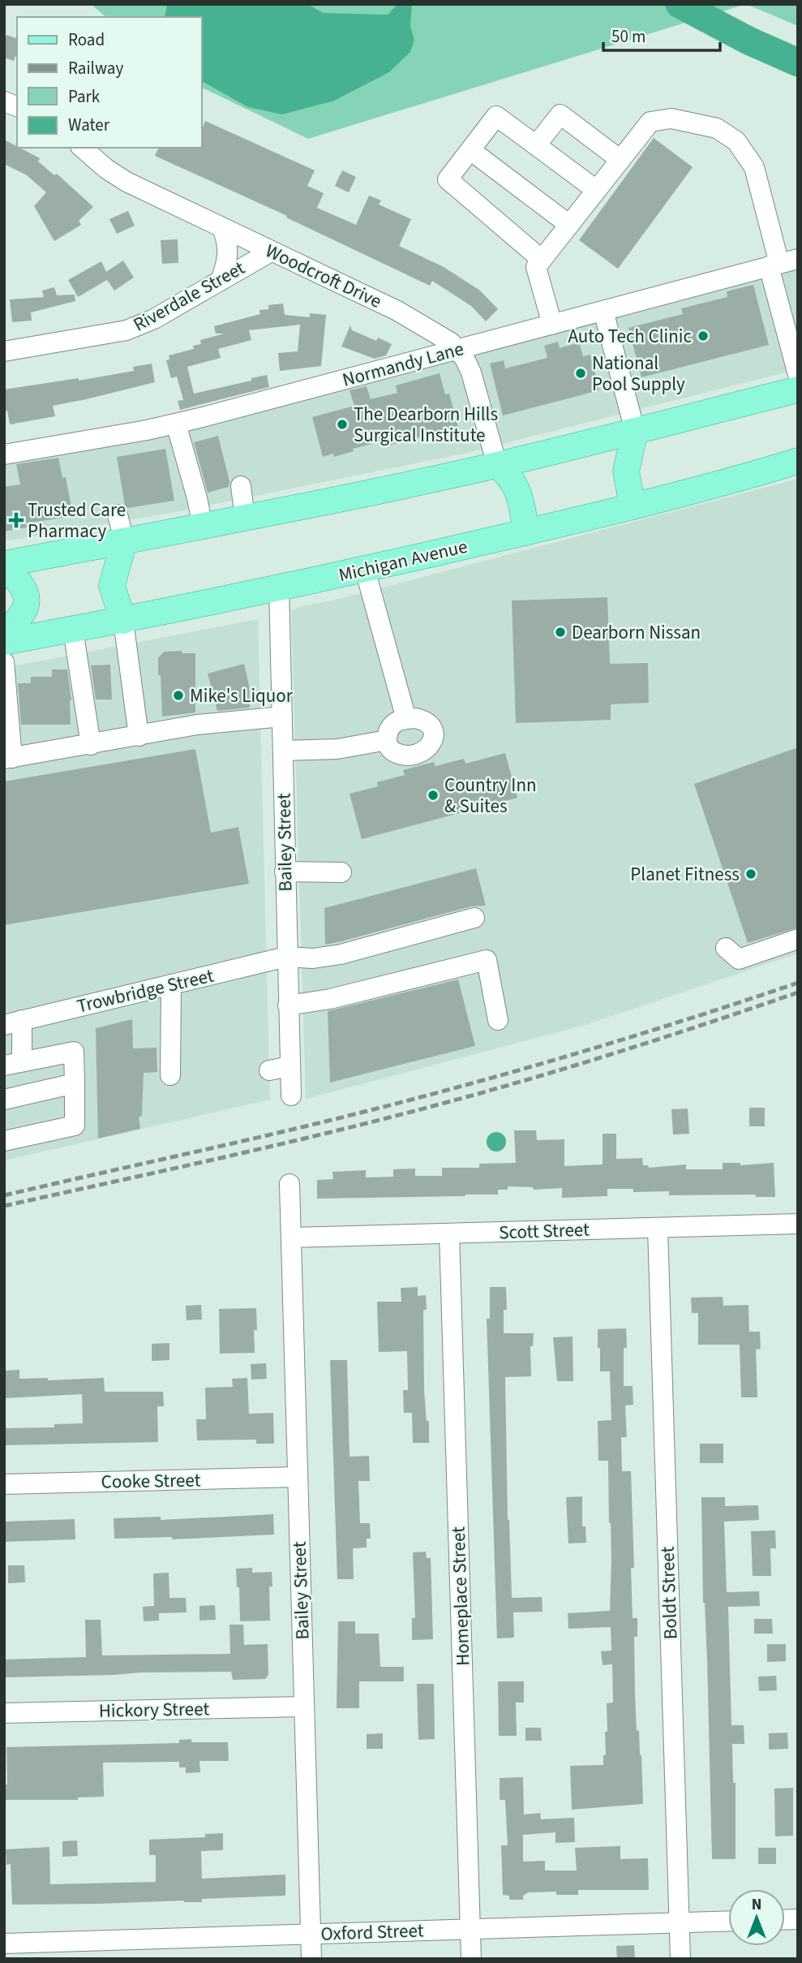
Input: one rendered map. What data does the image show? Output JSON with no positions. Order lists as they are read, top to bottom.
{
  "streets": {
    "main road": ["Michigan Avenue"],
    "street": [
      "Woodcroft Drive",
      "Riverdale Street",
      "Normandy Lane",
      "Bailey Street",
      "Trowbridge Street",
      "Scott Street",
      "Cooke Street",
      "Boldt Street",
      "Homeplace Street",
      "Hickory Street",
      "Oxford Street"
    ]
  },
  "crossings": [
    ["Woodcroft Drive", "Riverdale Street"],
    ["Woodcroft Drive", "Normandy Lane"],
    ["Michigan Avenue", "Bailey Street"],
    ["Bailey Street", "Trowbridge Street"],
    ["Bailey Street", "Scott Street"],
    ["Bailey Street", "Cooke Street"],
    ["Bailey Street", "Hickory Street"],
    ["Bailey Street", "Oxford Street"],
    ["Scott Street", "Boldt Street"],
    ["Scott Street", "Homeplace Street"],
    ["Boldt Street", "Oxford Street"],
    ["Homeplace Street", "Oxford Street"]
  ],
  "places": {
    "other": [
      "Auto Tech Clinic",
      "National Pool Supply",
      "The Dearborn Hills Surgical Institute",
      "Dearborn Nissan",
      "Mike's Liquor",
      "Country Inn & Suites",
      "Planet Fitness"
    ],
    "health": ["Trusted Care Pharmacy"]
  },
  "legend": [
    "Road",
    "Railway",
    "Park",
    "Water"
  ],
  "scale_bar": "50 m",
  "north": "top"
}
